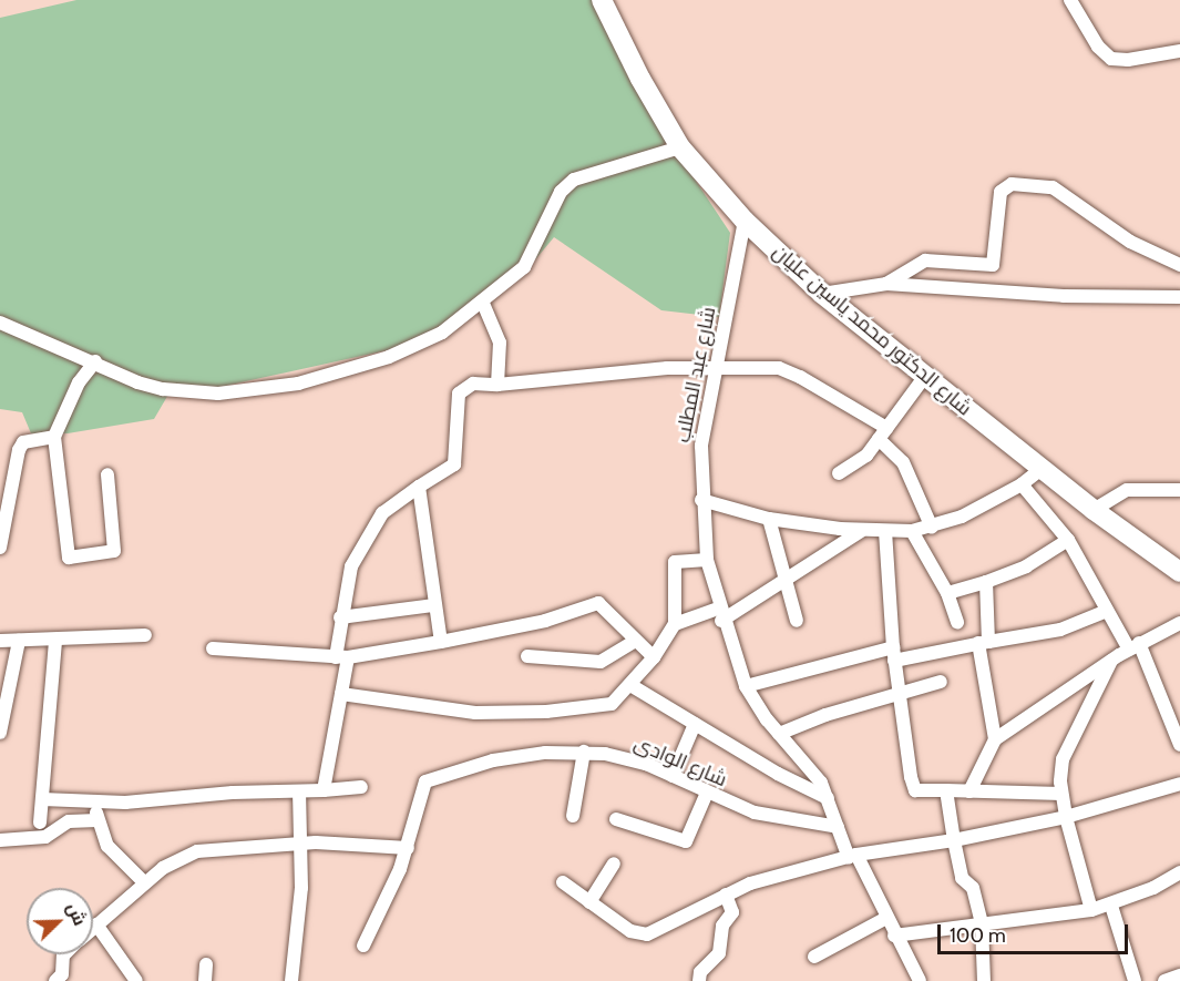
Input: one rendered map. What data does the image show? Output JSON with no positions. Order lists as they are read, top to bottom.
{
  "streets": {
    "main road": ["شارع الدكتور محمد ياسين عليان"],
    "street": ["شارع عبد المطلب", "شارع الوادى"]
  },
  "crossings": [
    ["شارع الدكتور محمد ياسين عليان", "شارع عبد المطلب"],
    ["شارع عبد المطلب", "شارع الوادى"]
  ],
  "scale_bar": "100 m",
  "north": "top right"
}
